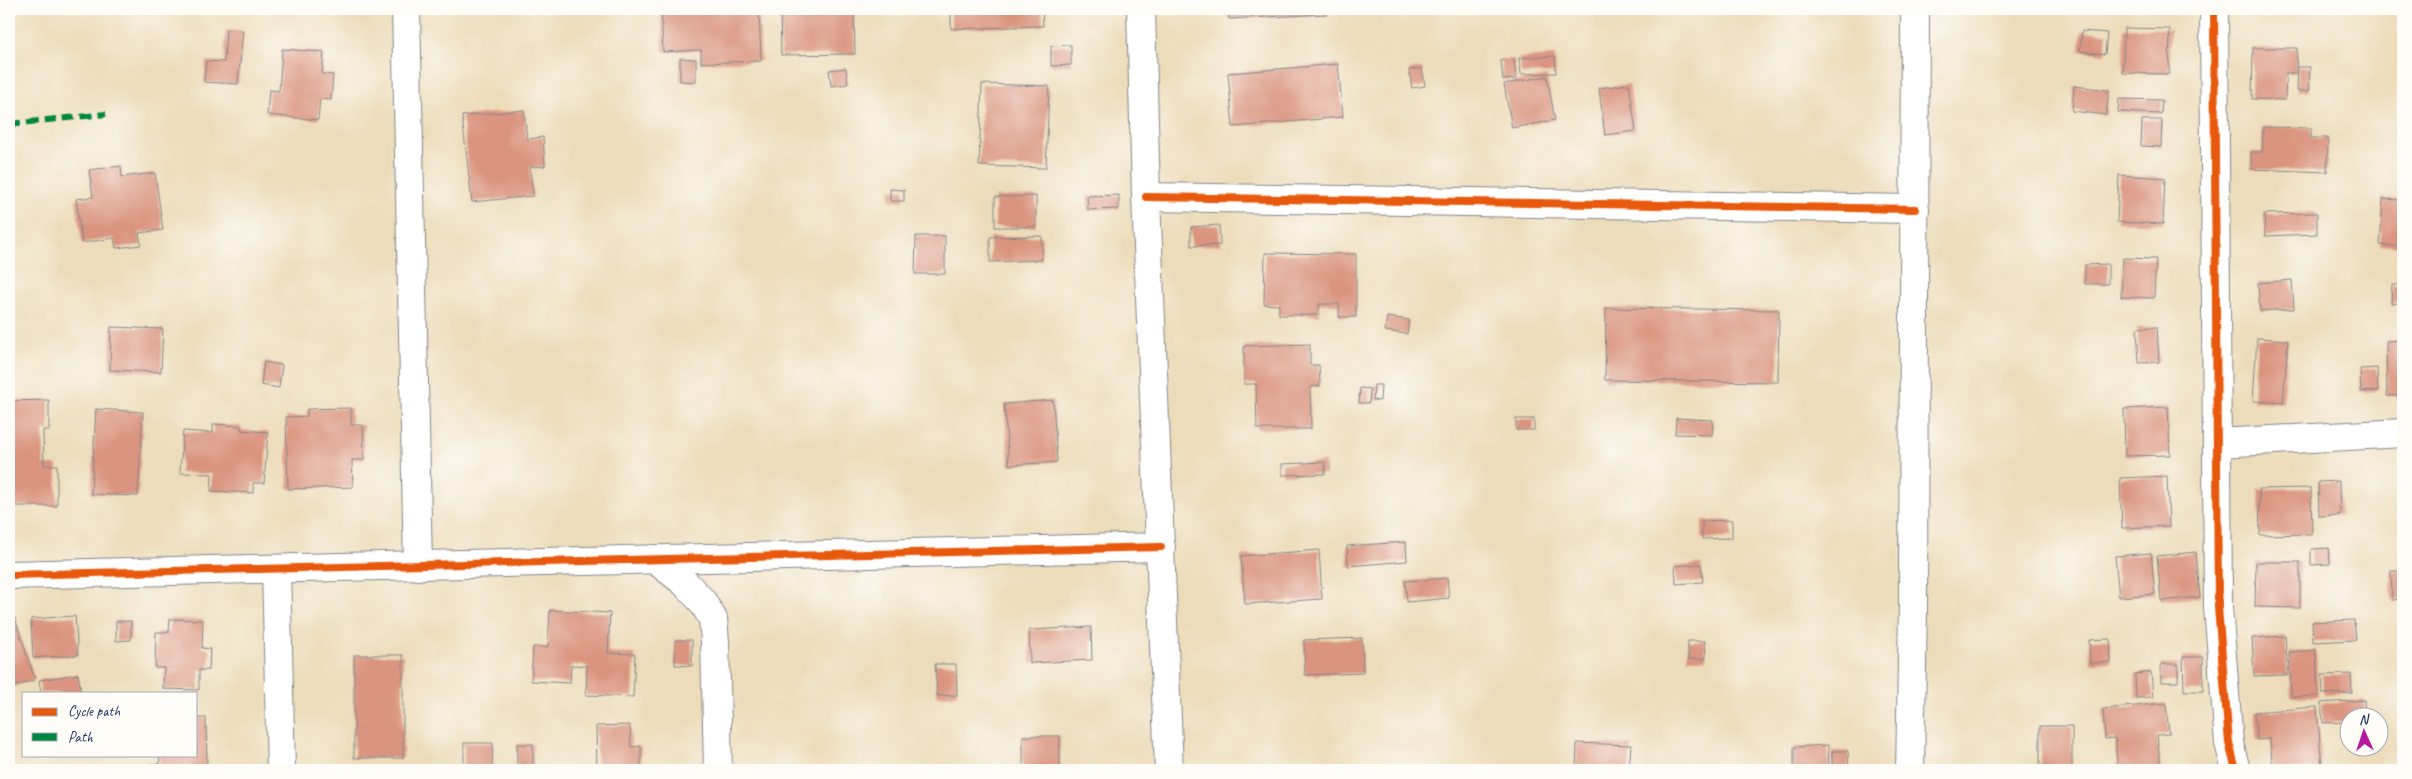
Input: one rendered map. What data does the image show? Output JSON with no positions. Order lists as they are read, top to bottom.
{
  "legend": ["Cycle path", "Path"],
  "north": "top"
}
